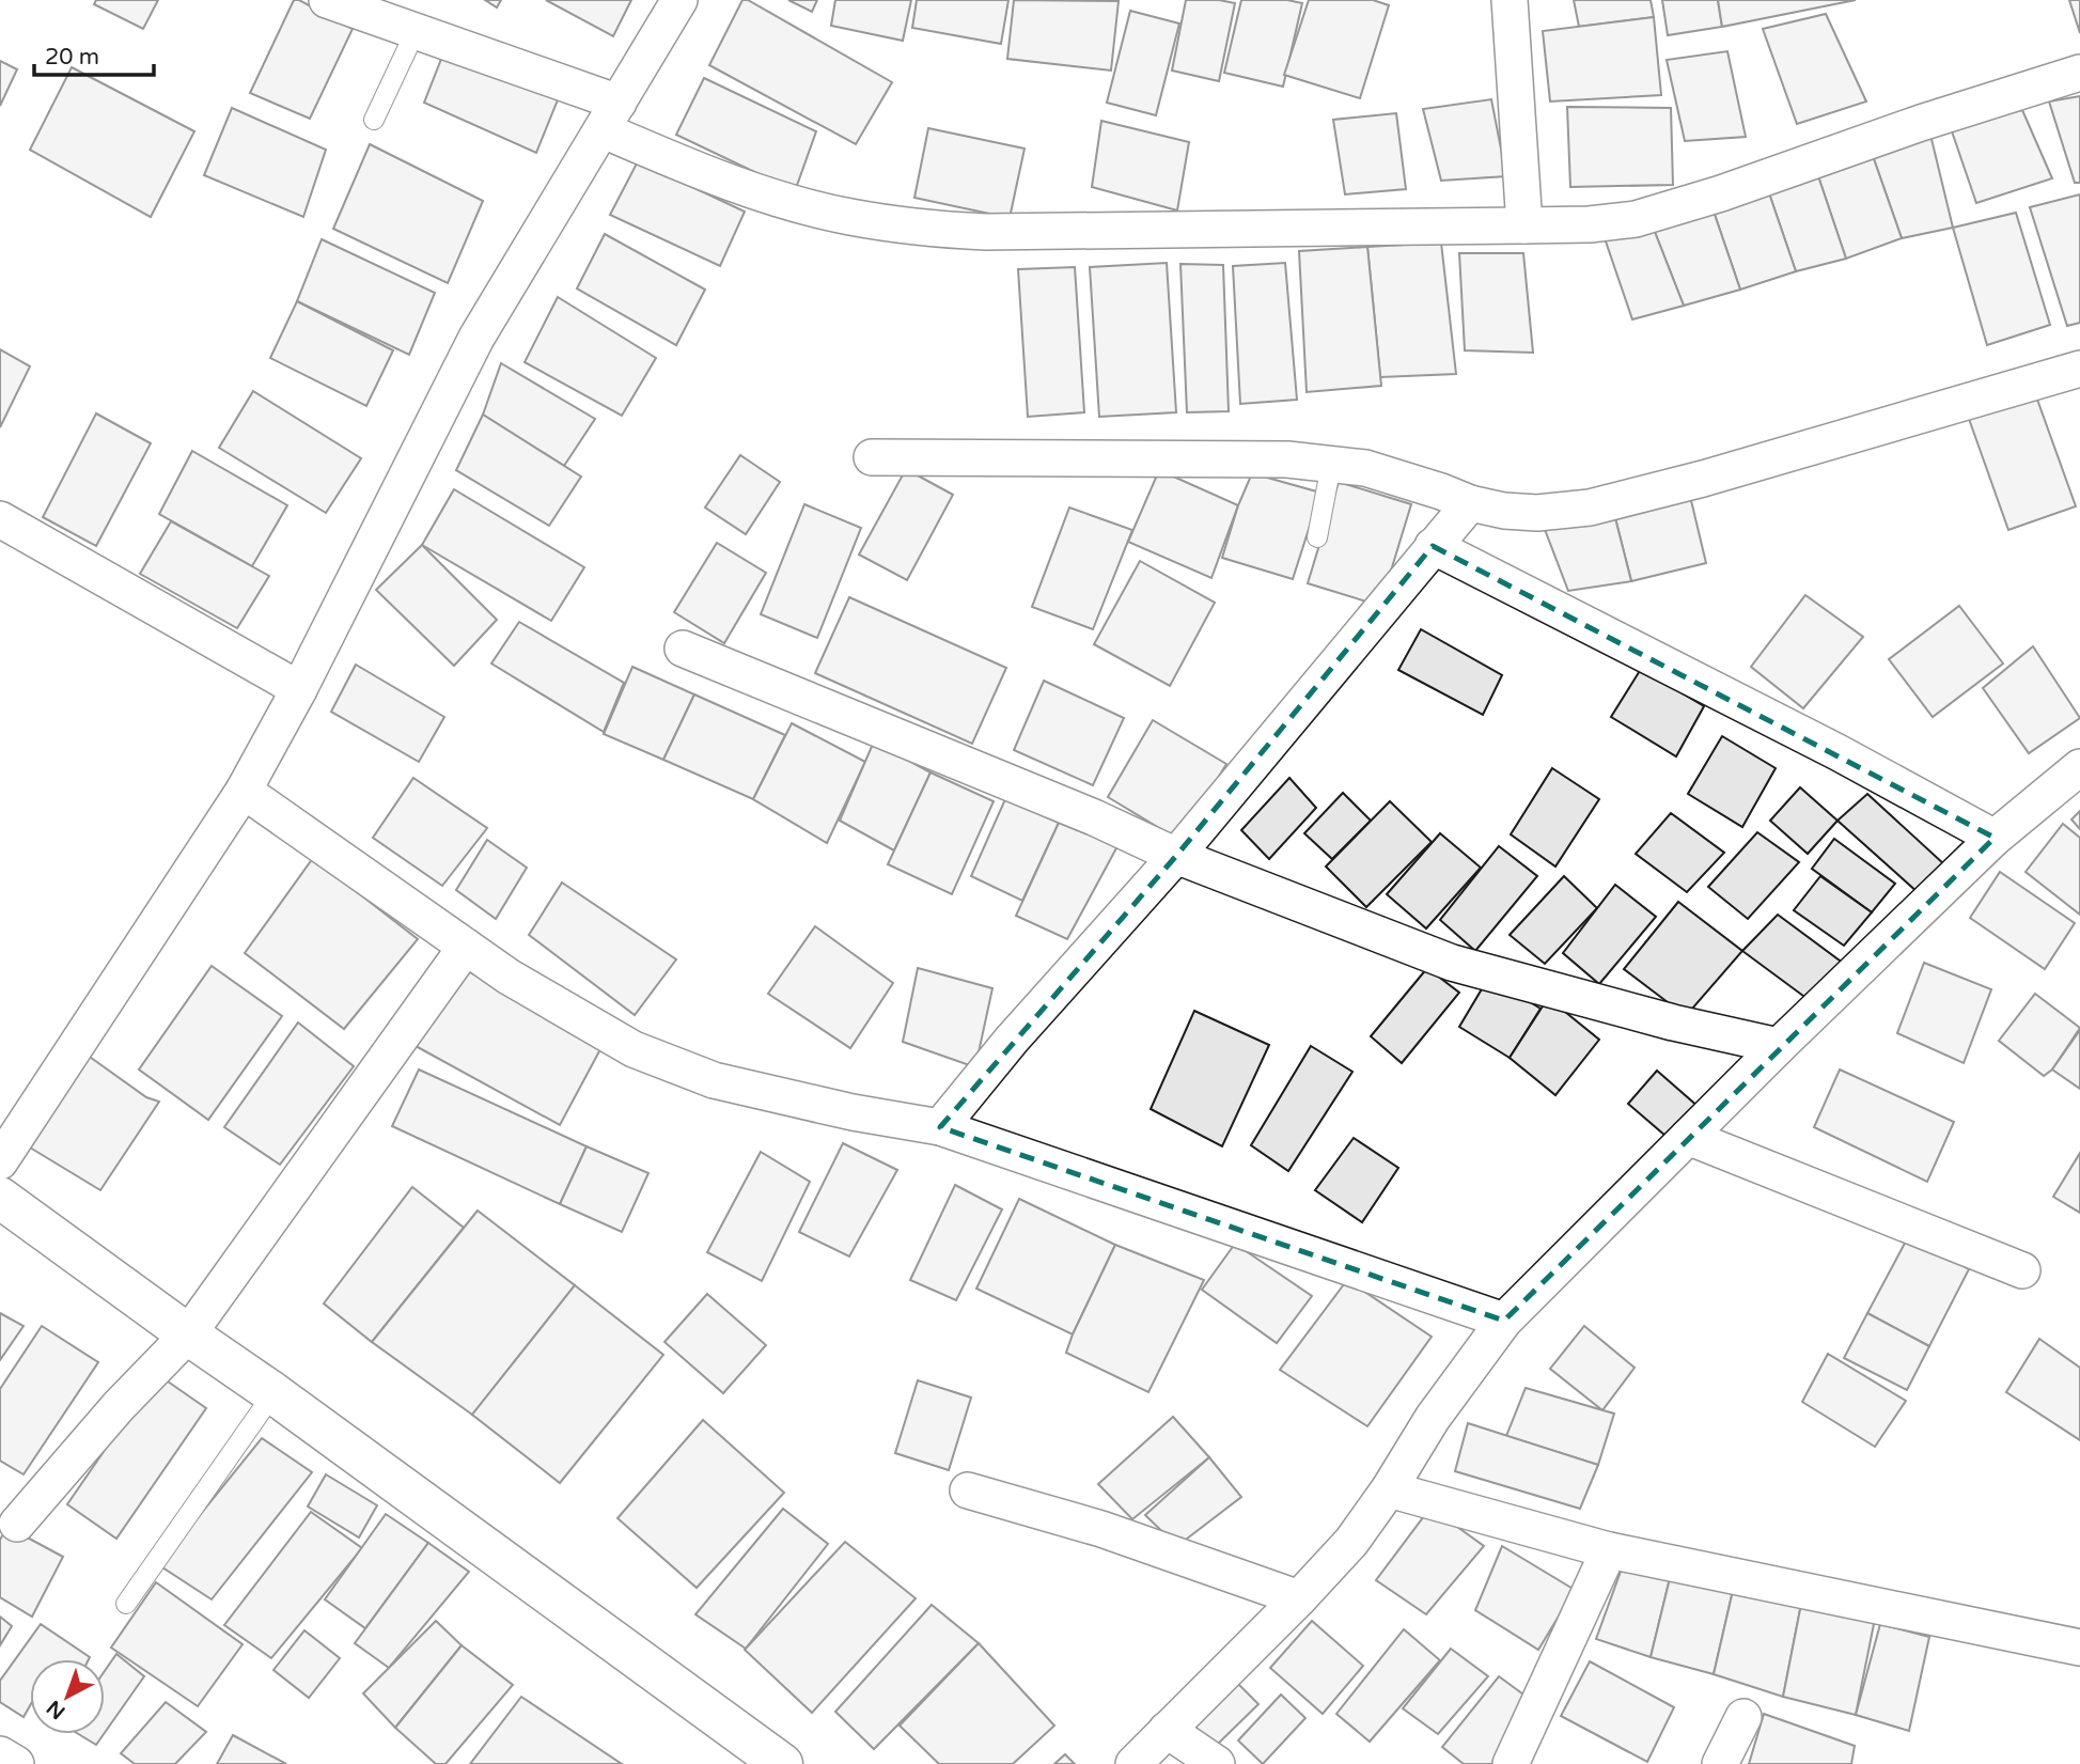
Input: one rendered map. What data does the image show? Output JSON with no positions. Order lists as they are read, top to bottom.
{
  "scale_bar": "20 m",
  "north": "bottom left"
}
